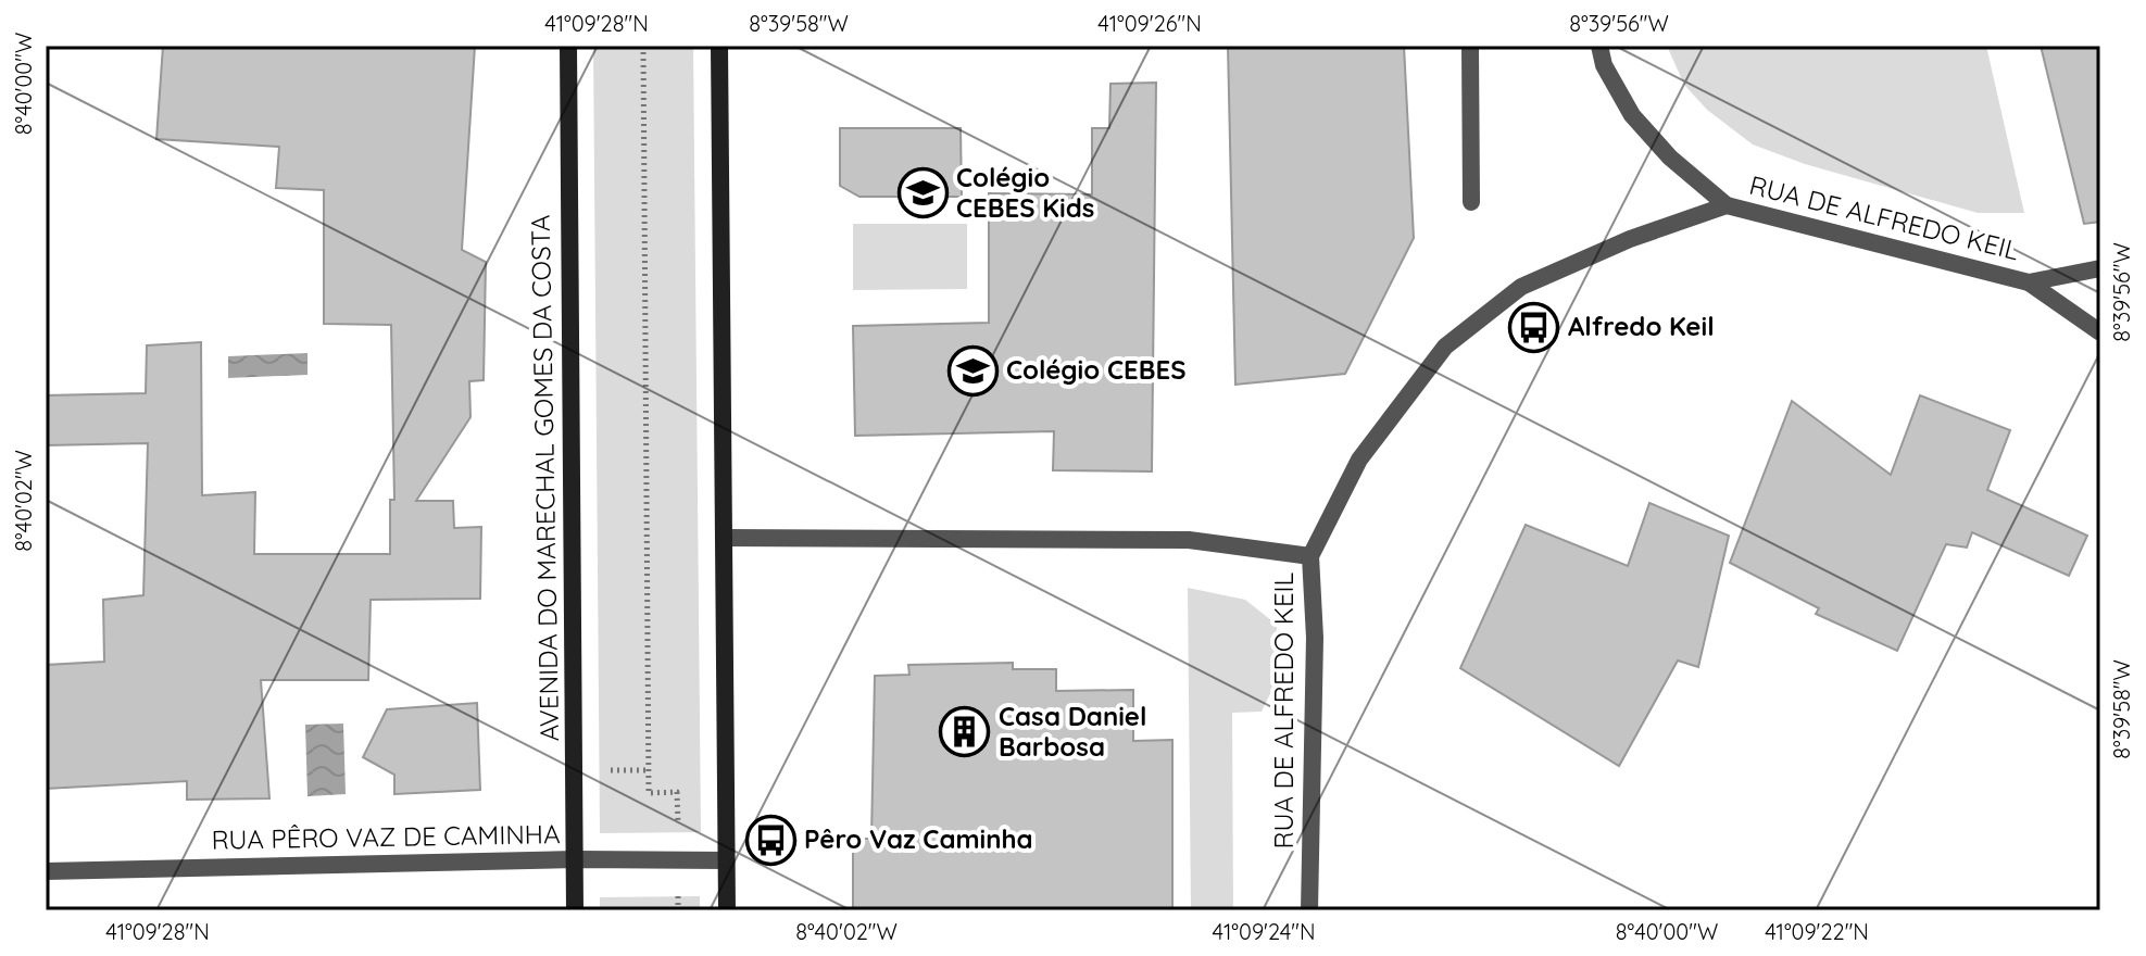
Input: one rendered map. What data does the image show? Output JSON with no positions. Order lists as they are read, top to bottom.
{
  "streets": {
    "main road": ["AVENIDA DO MARECHAL GOMES DA COSTA"],
    "street": ["RUA DE ALFREDO KEIL", "RUA PÊRO VAZ DE CAMINHA"]
  },
  "crossings": [
    ["AVENIDA DO MARECHAL GOMES DA COSTA", "RUA PÊRO VAZ DE CAMINHA"]
  ],
  "places": {
    "school or university": ["Colégio CEBES Kids", "Colégio CEBES"],
    "bus stop": ["Alfredo Keil", "Pêro Vaz Caminha"],
    "building": ["Casa Daniel Barbosa"]
  },
  "coordinates": [
    "41°09'28\"N",
    "8°39'58\"W",
    "41°09'26\"N",
    "8°39'56\"W",
    "8°40'00\"W",
    "8°40'02\"W",
    "41°09'24\"N",
    "41°09'22\"N"
  ]
}
